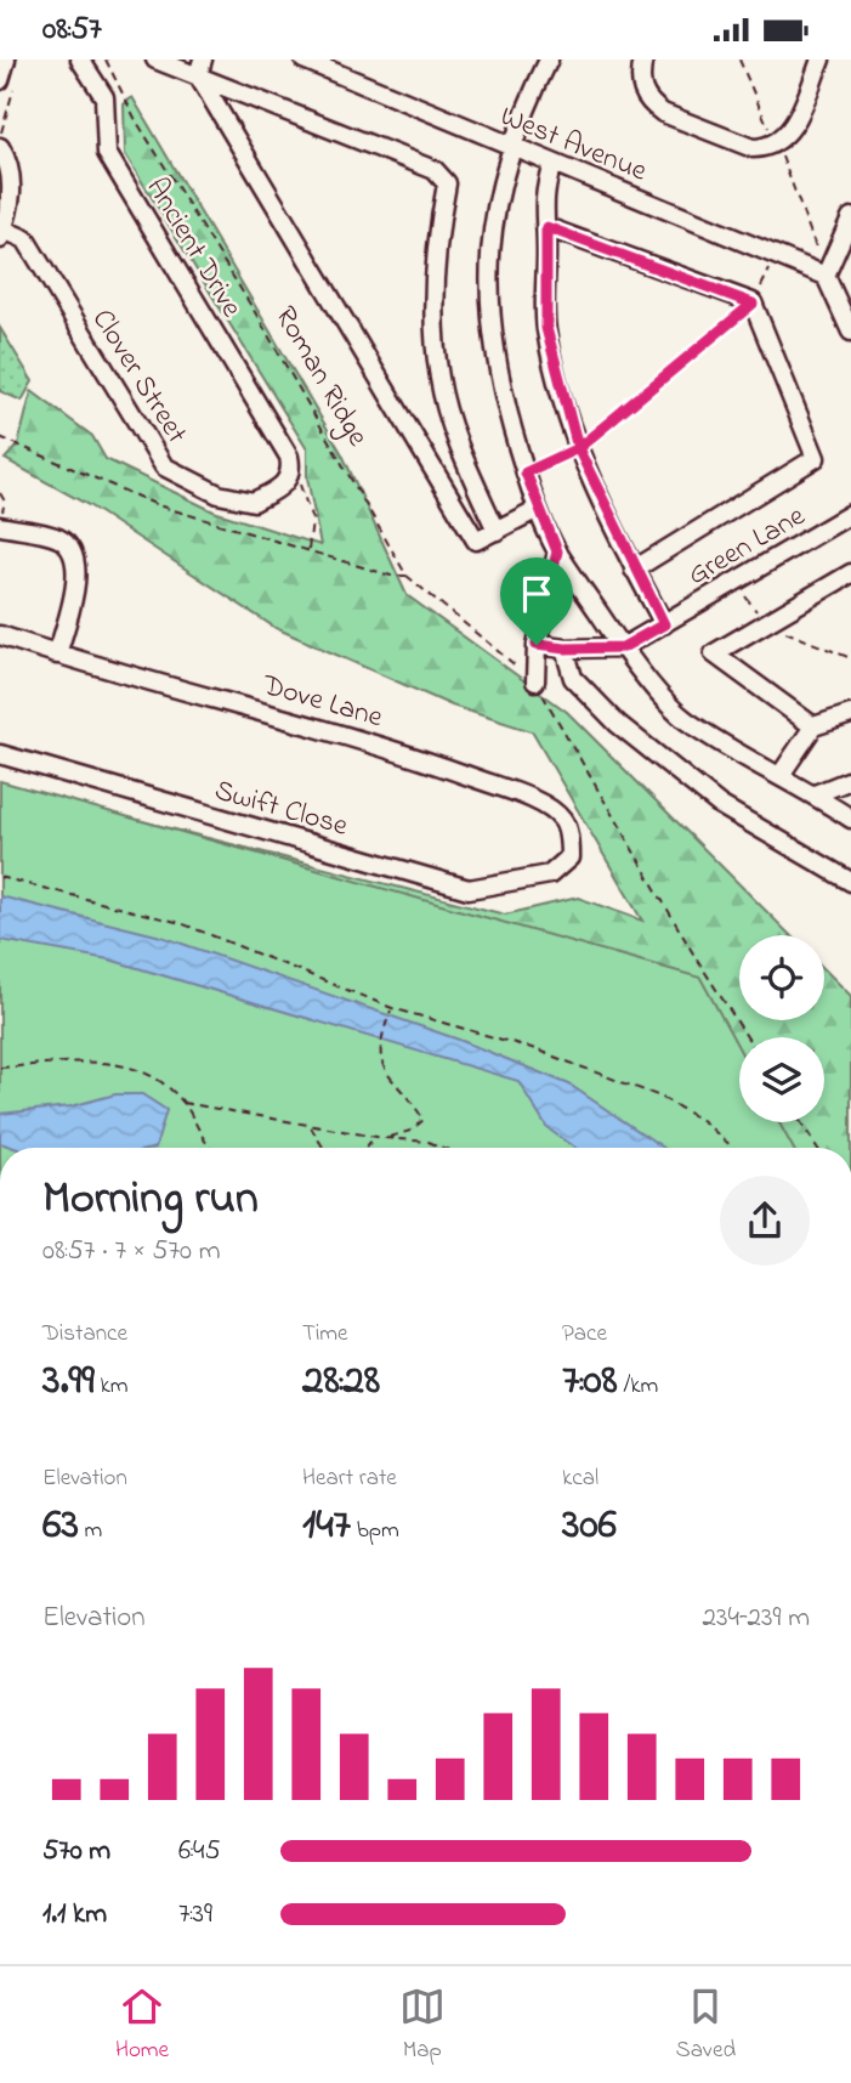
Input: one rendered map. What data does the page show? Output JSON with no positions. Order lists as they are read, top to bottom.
{
  "streets": {
    "street": [
      "West Avenue",
      "Ancient Drive",
      "Clover Street",
      "Green Lane",
      "Dove Lane",
      "Swift Close"
    ],
    "path": ["Roman Ridge"]
  },
  "crossings": [
    ["Ancient Drive", "Clover Street"],
    ["Dove Lane", "Swift Close"]
  ],
  "page": {
    "status": "08:57",
    "heading": ["Morning run", "08:57 · 7 × 570 m"],
    "stats": [
      ["Distance", "3.99 km"],
      ["Time", "28:28"],
      ["Pace", "7:08 /km"],
      ["Elevation", "63 m"],
      ["Heart rate", "147 bpm"],
      ["kcal", "306"]
    ],
    "chart": ["Elevation", "234–239 m"],
    "list": [
      {
        "name": "570 m",
        "note": "6:45"
      },
      {
        "name": "1.1 km",
        "note": "7:39"
      }
    ],
    "tabs": ["Home", "Map", "Saved"]
  }
}
